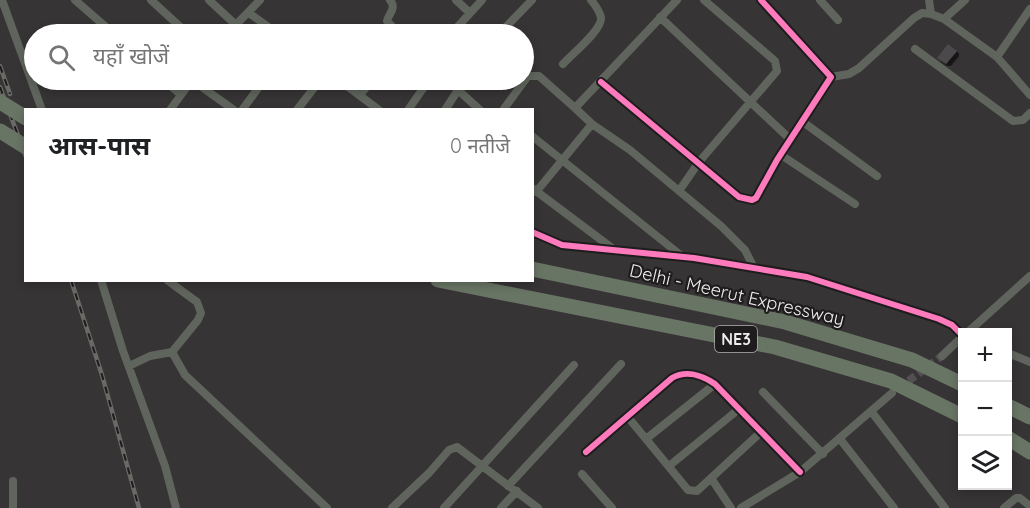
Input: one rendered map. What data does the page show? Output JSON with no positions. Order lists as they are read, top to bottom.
{
  "streets": {
    "highway": ["Delhi - Meerut Expressway", "NE3"]
  },
  "page": {
    "search": "यहाँ खोजें",
    "heading": ["आस-पास", "0 नतीजे"],
    "map_buttons": ["+", "−"]
  }
}
